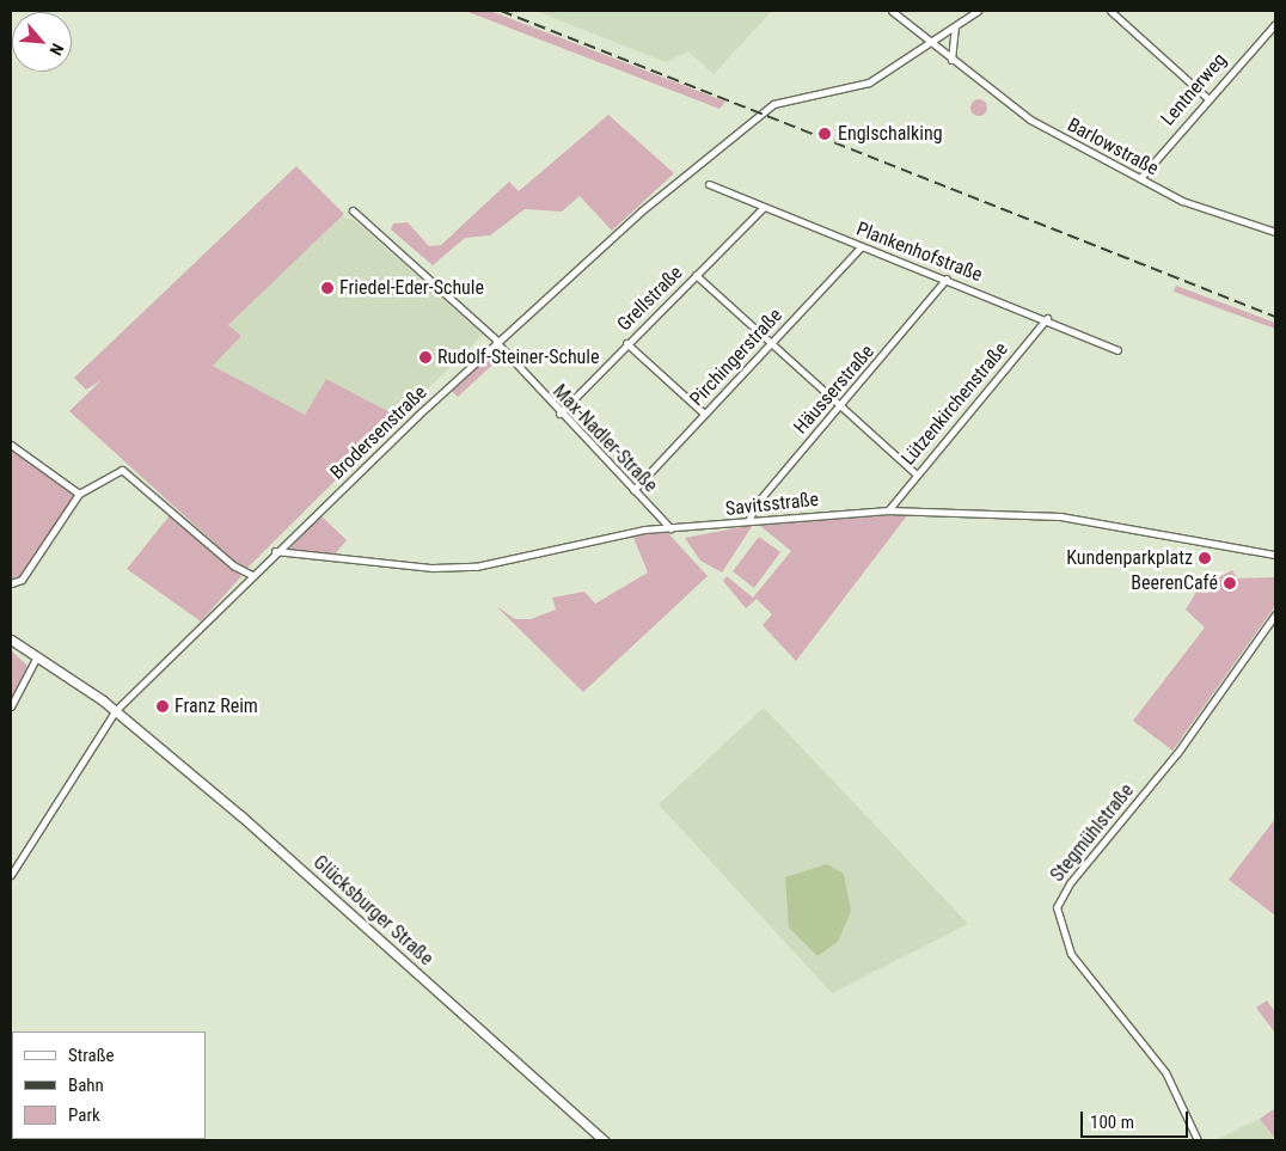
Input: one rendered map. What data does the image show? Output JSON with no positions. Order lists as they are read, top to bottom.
{
  "streets": {
    "street": [
      "Lentnerweg",
      "Barlowstraße",
      "Plankenhofstraße",
      "Grellstraße",
      "Pirchingerstraße",
      "Häusserstraße",
      "Lützenkirchenstraße",
      "Brodersenstraße",
      "Max-Nadler-Straße",
      "Savitsstraße",
      "Stegmühlstraße",
      "Glücksburger Straße"
    ]
  },
  "crossings": [
    ["Lentnerweg", "Barlowstraße"],
    ["Barlowstraße", "Brodersenstraße"],
    ["Plankenhofstraße", "Grellstraße"],
    ["Plankenhofstraße", "Pirchingerstraße"],
    ["Plankenhofstraße", "Häusserstraße"],
    ["Plankenhofstraße", "Lützenkirchenstraße"],
    ["Grellstraße", "Max-Nadler-Straße"],
    ["Pirchingerstraße", "Max-Nadler-Straße"],
    ["Häusserstraße", "Savitsstraße"],
    ["Lützenkirchenstraße", "Savitsstraße"],
    ["Brodersenstraße", "Max-Nadler-Straße"],
    ["Brodersenstraße", "Savitsstraße"],
    ["Brodersenstraße", "Glücksburger Straße"],
    ["Max-Nadler-Straße", "Savitsstraße"]
  ],
  "places": [
    "Englschalking",
    "Friedel-Eder-Schule",
    "Rudolf-Steiner-Schule",
    "Kundenparkplatz",
    "BeerenCafé",
    "Franz Reim"
  ],
  "legend": ["Straße", "Bahn", "Park"],
  "scale_bar": "100 m",
  "north": "bottom right"
}
